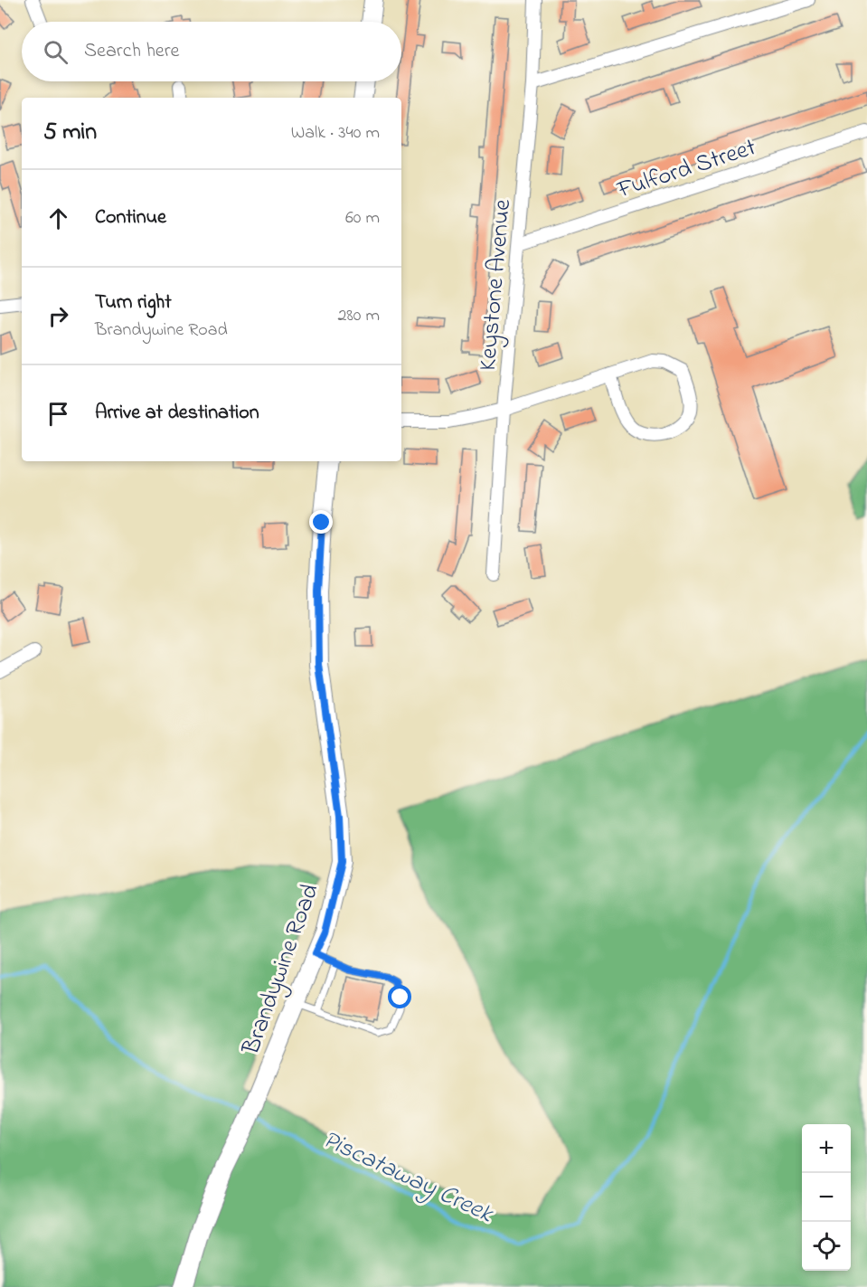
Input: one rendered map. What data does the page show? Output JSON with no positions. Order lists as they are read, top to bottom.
{
  "streets": {
    "main road": ["Brandywine Road"],
    "street": ["Fulford Street", "Keystone Avenue"]
  },
  "crossings": [
    ["Fulford Street", "Keystone Avenue"]
  ],
  "water": ["Piscataway Creek"],
  "page": {
    "search": "Search here",
    "heading": ["5 min", "Walk · 340 m"],
    "list": [
      ["Continue", "60 m"],
      ["Turn right", "Brandywine Road", "280 m"],
      "Arrive at destination"
    ],
    "map_buttons": ["+", "−"]
  }
}
